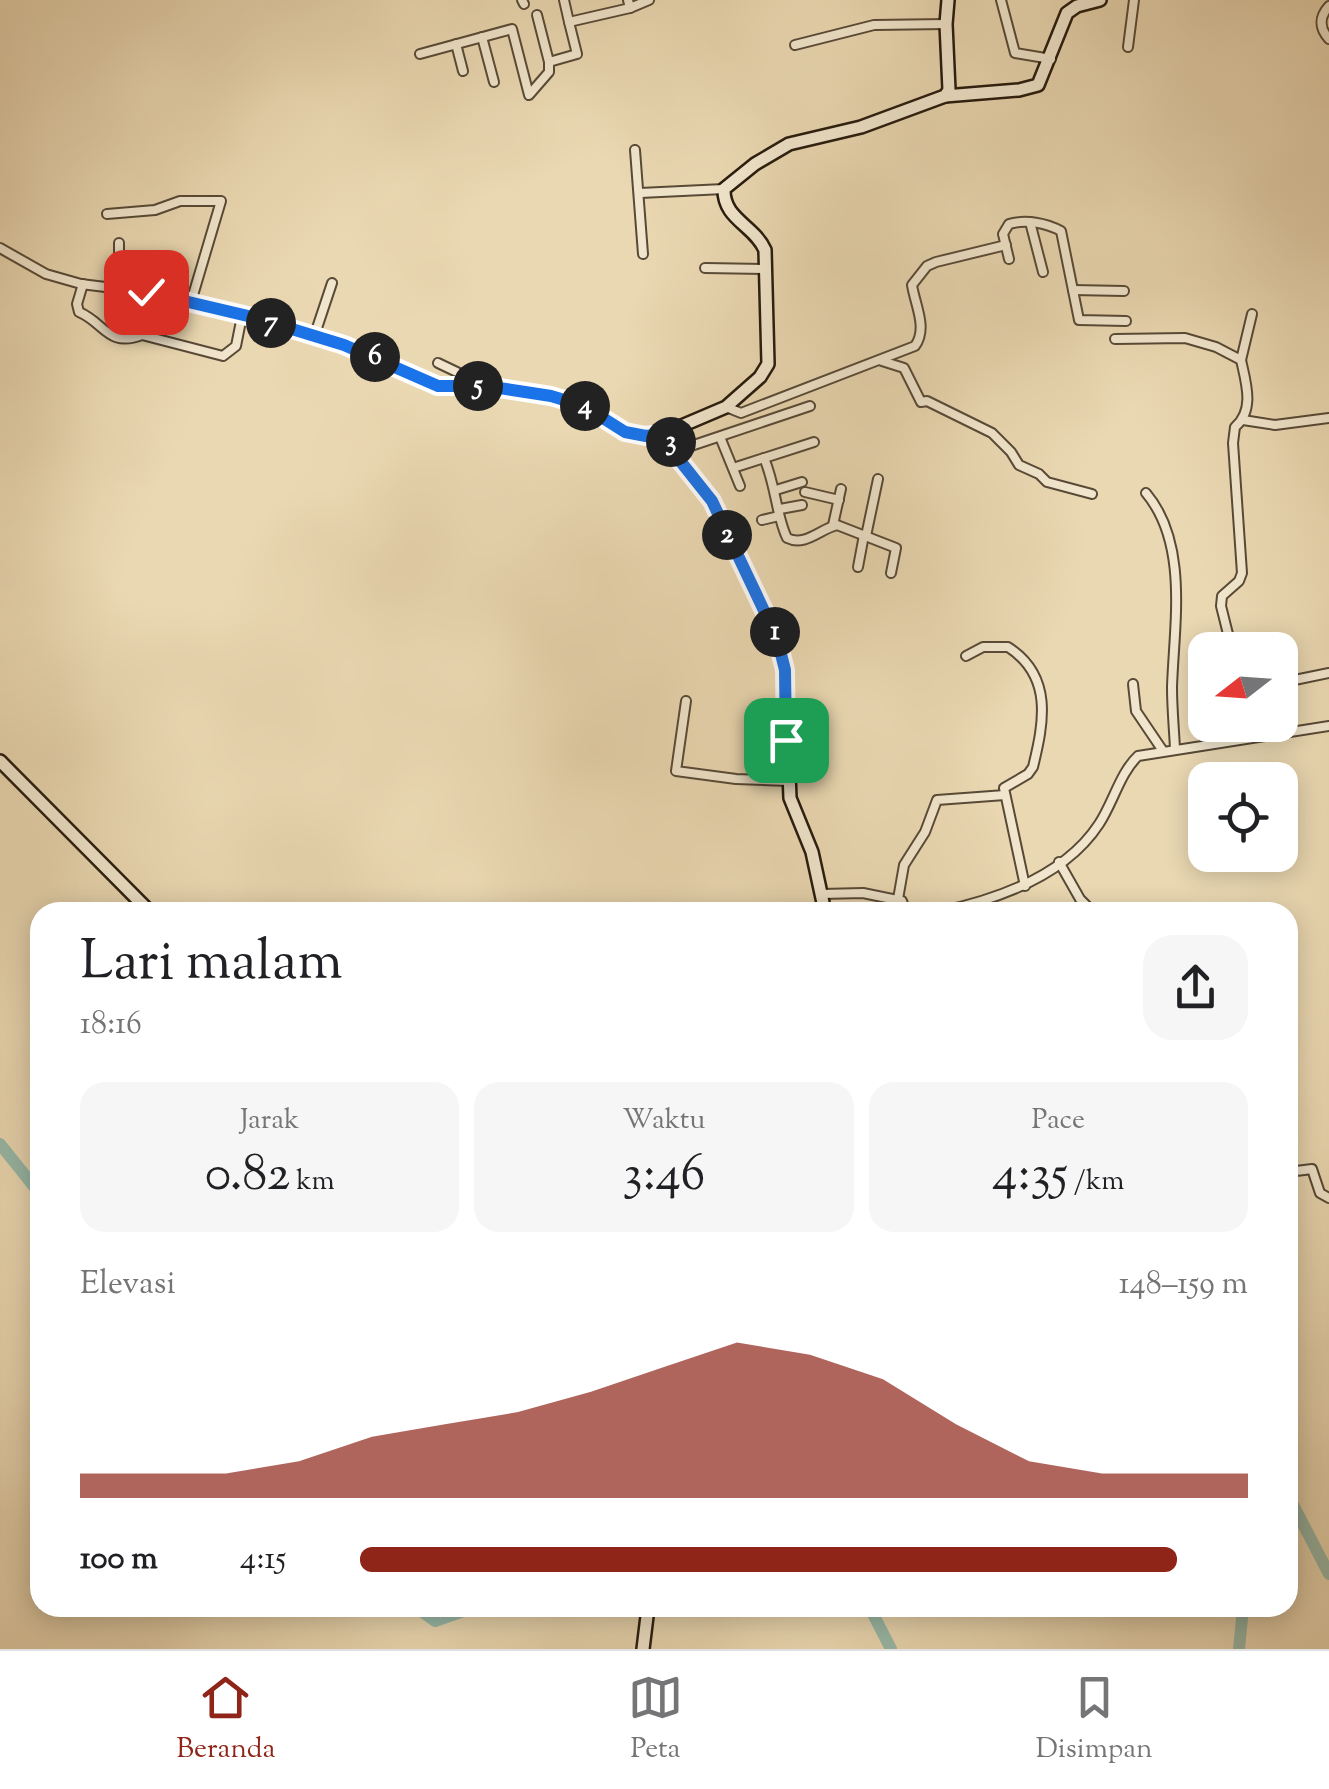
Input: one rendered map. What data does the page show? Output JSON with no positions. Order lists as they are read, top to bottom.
{
  "north": "left",
  "page": {
    "pins": [
      "7",
      "6",
      "5",
      "4",
      "3",
      "2",
      "1"
    ],
    "heading": ["Lari malam", "18:16"],
    "stats": [
      ["Jarak", "0.82 km"],
      ["Waktu", "3:46"],
      ["Pace", "4:35 /km"]
    ],
    "chart": ["Elevasi", "148–159 m"],
    "list": [
      {
        "name": "100 m",
        "note": "4:15"
      }
    ],
    "tabs": ["Beranda", "Peta", "Disimpan"]
  }
}
